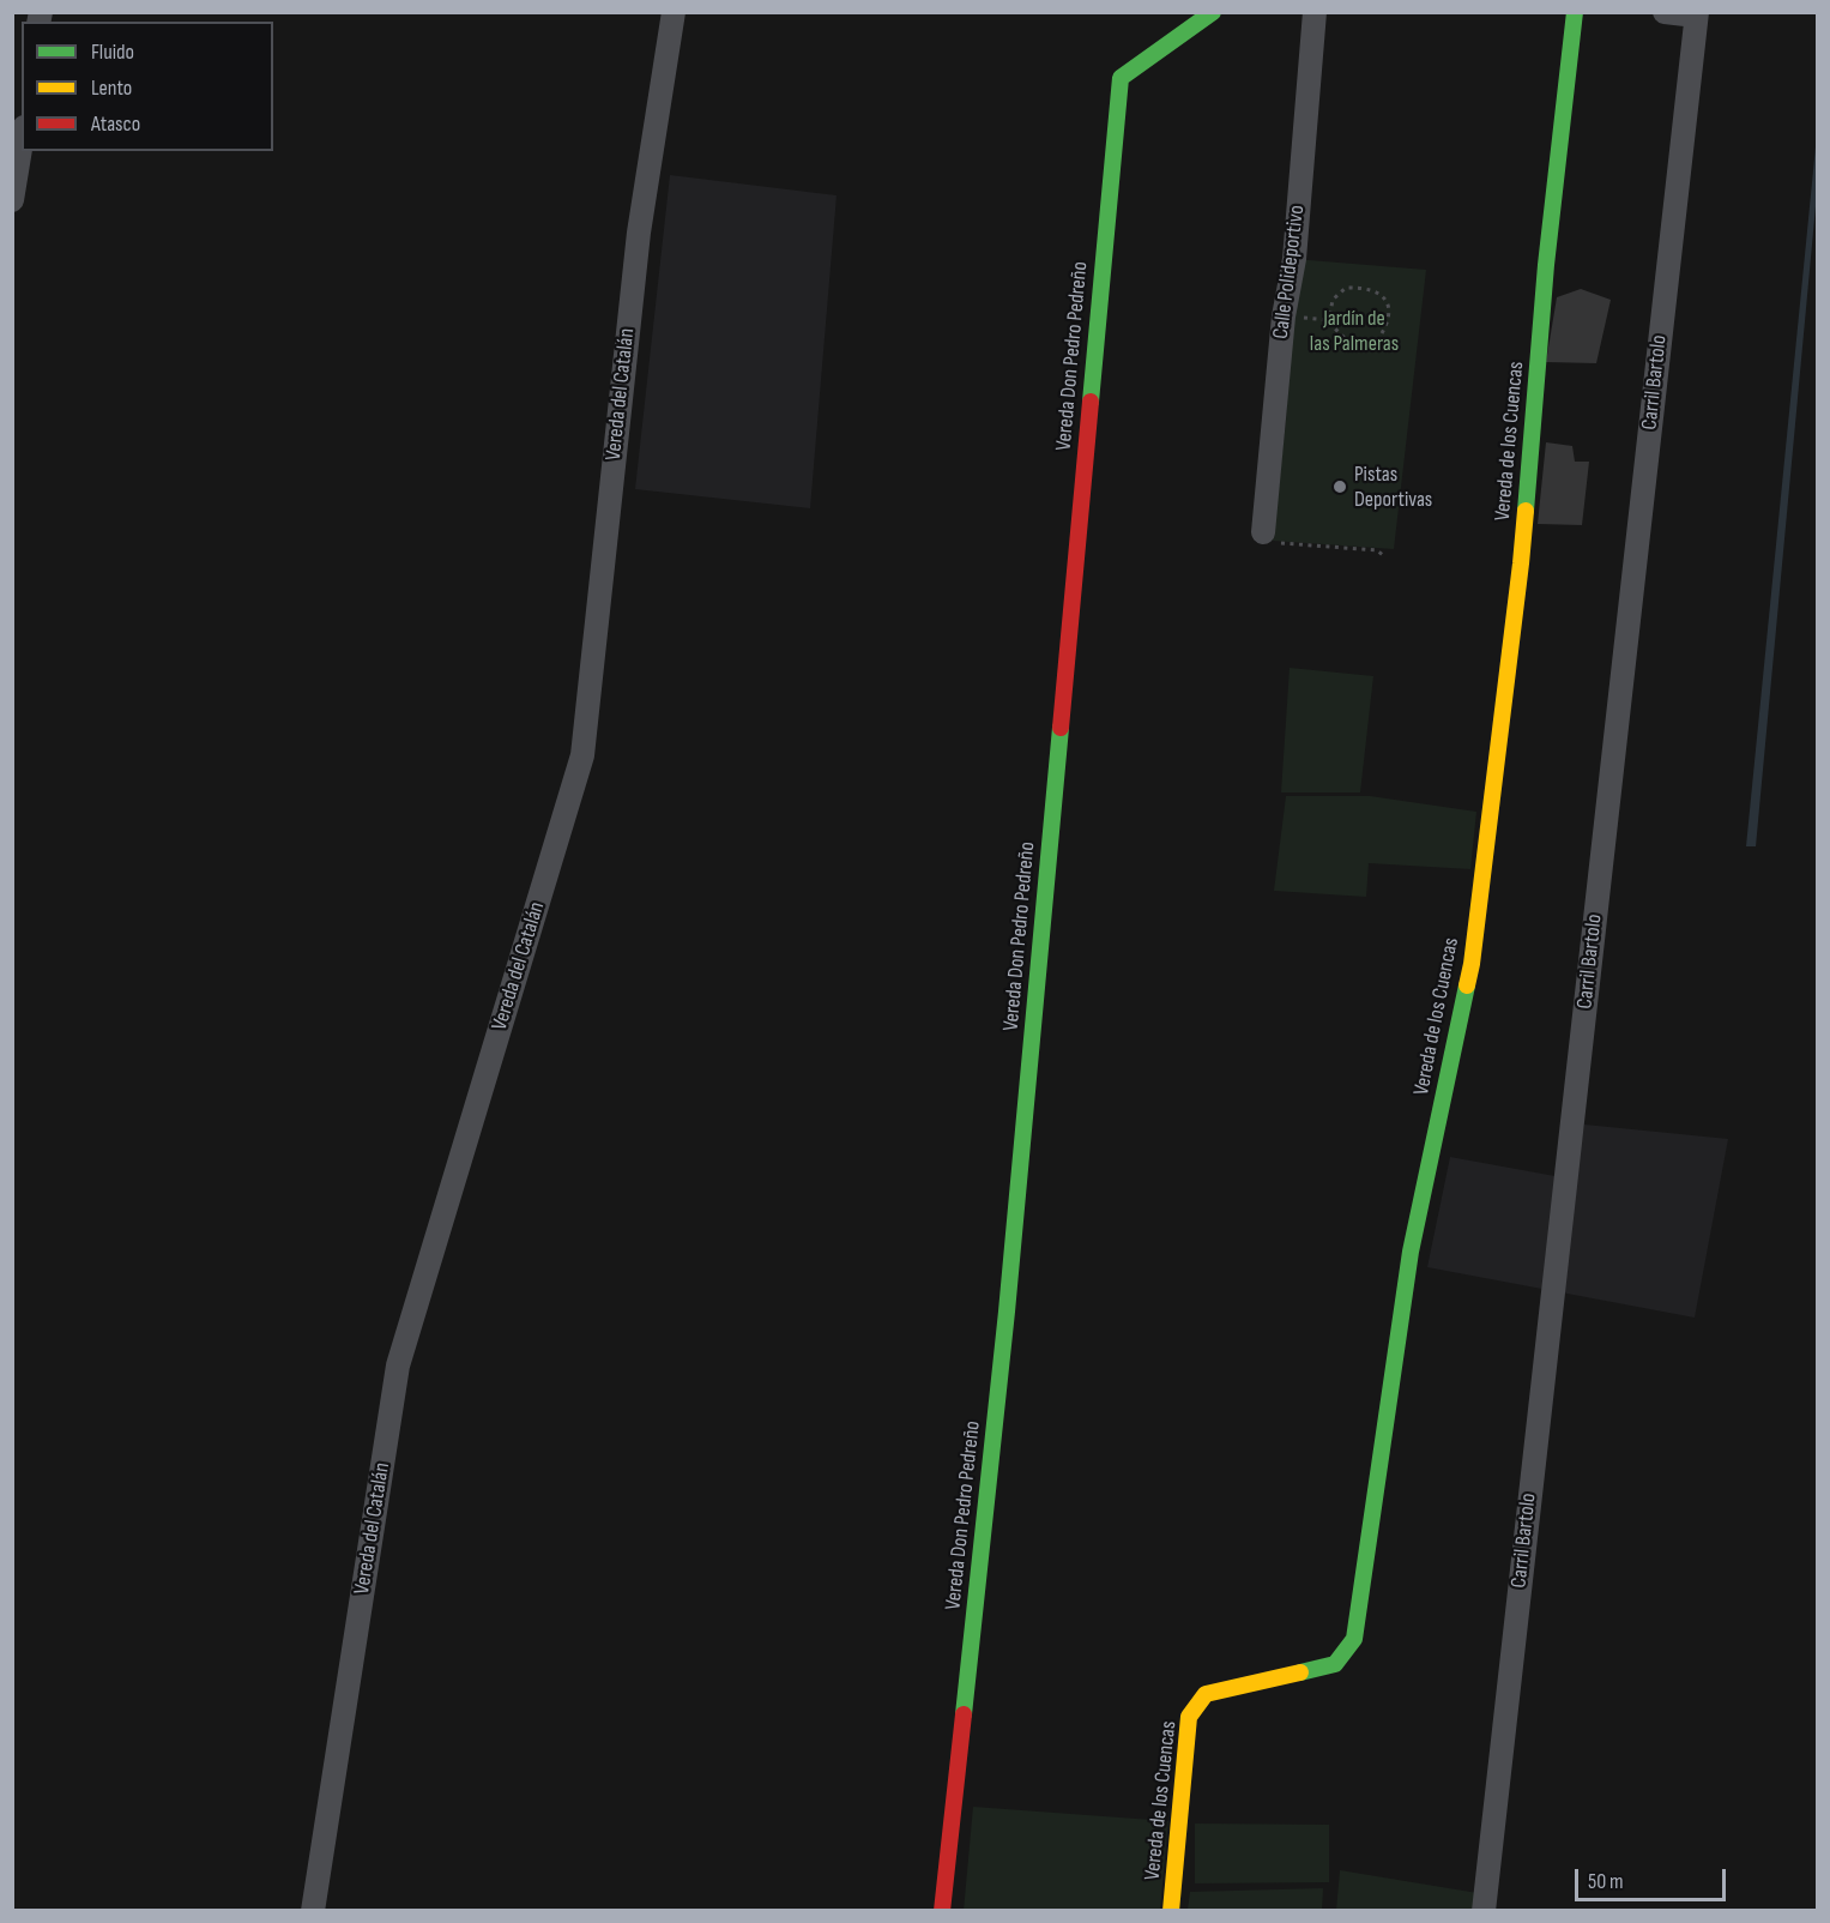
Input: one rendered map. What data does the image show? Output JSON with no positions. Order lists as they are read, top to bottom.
{
  "streets": {
    "street": [
      "Calle Polideportivo",
      "Vereda Don Pedro Pedreño",
      "Carril Bartolo",
      "Vereda del Catalán",
      "Vereda de los Cuencas"
    ]
  },
  "parks": ["Jardín de las Palmeras"],
  "places": ["Pistas Deportivas"],
  "legend": ["Fluido", "Lento", "Atasco"],
  "scale_bar": "50 m"
}
